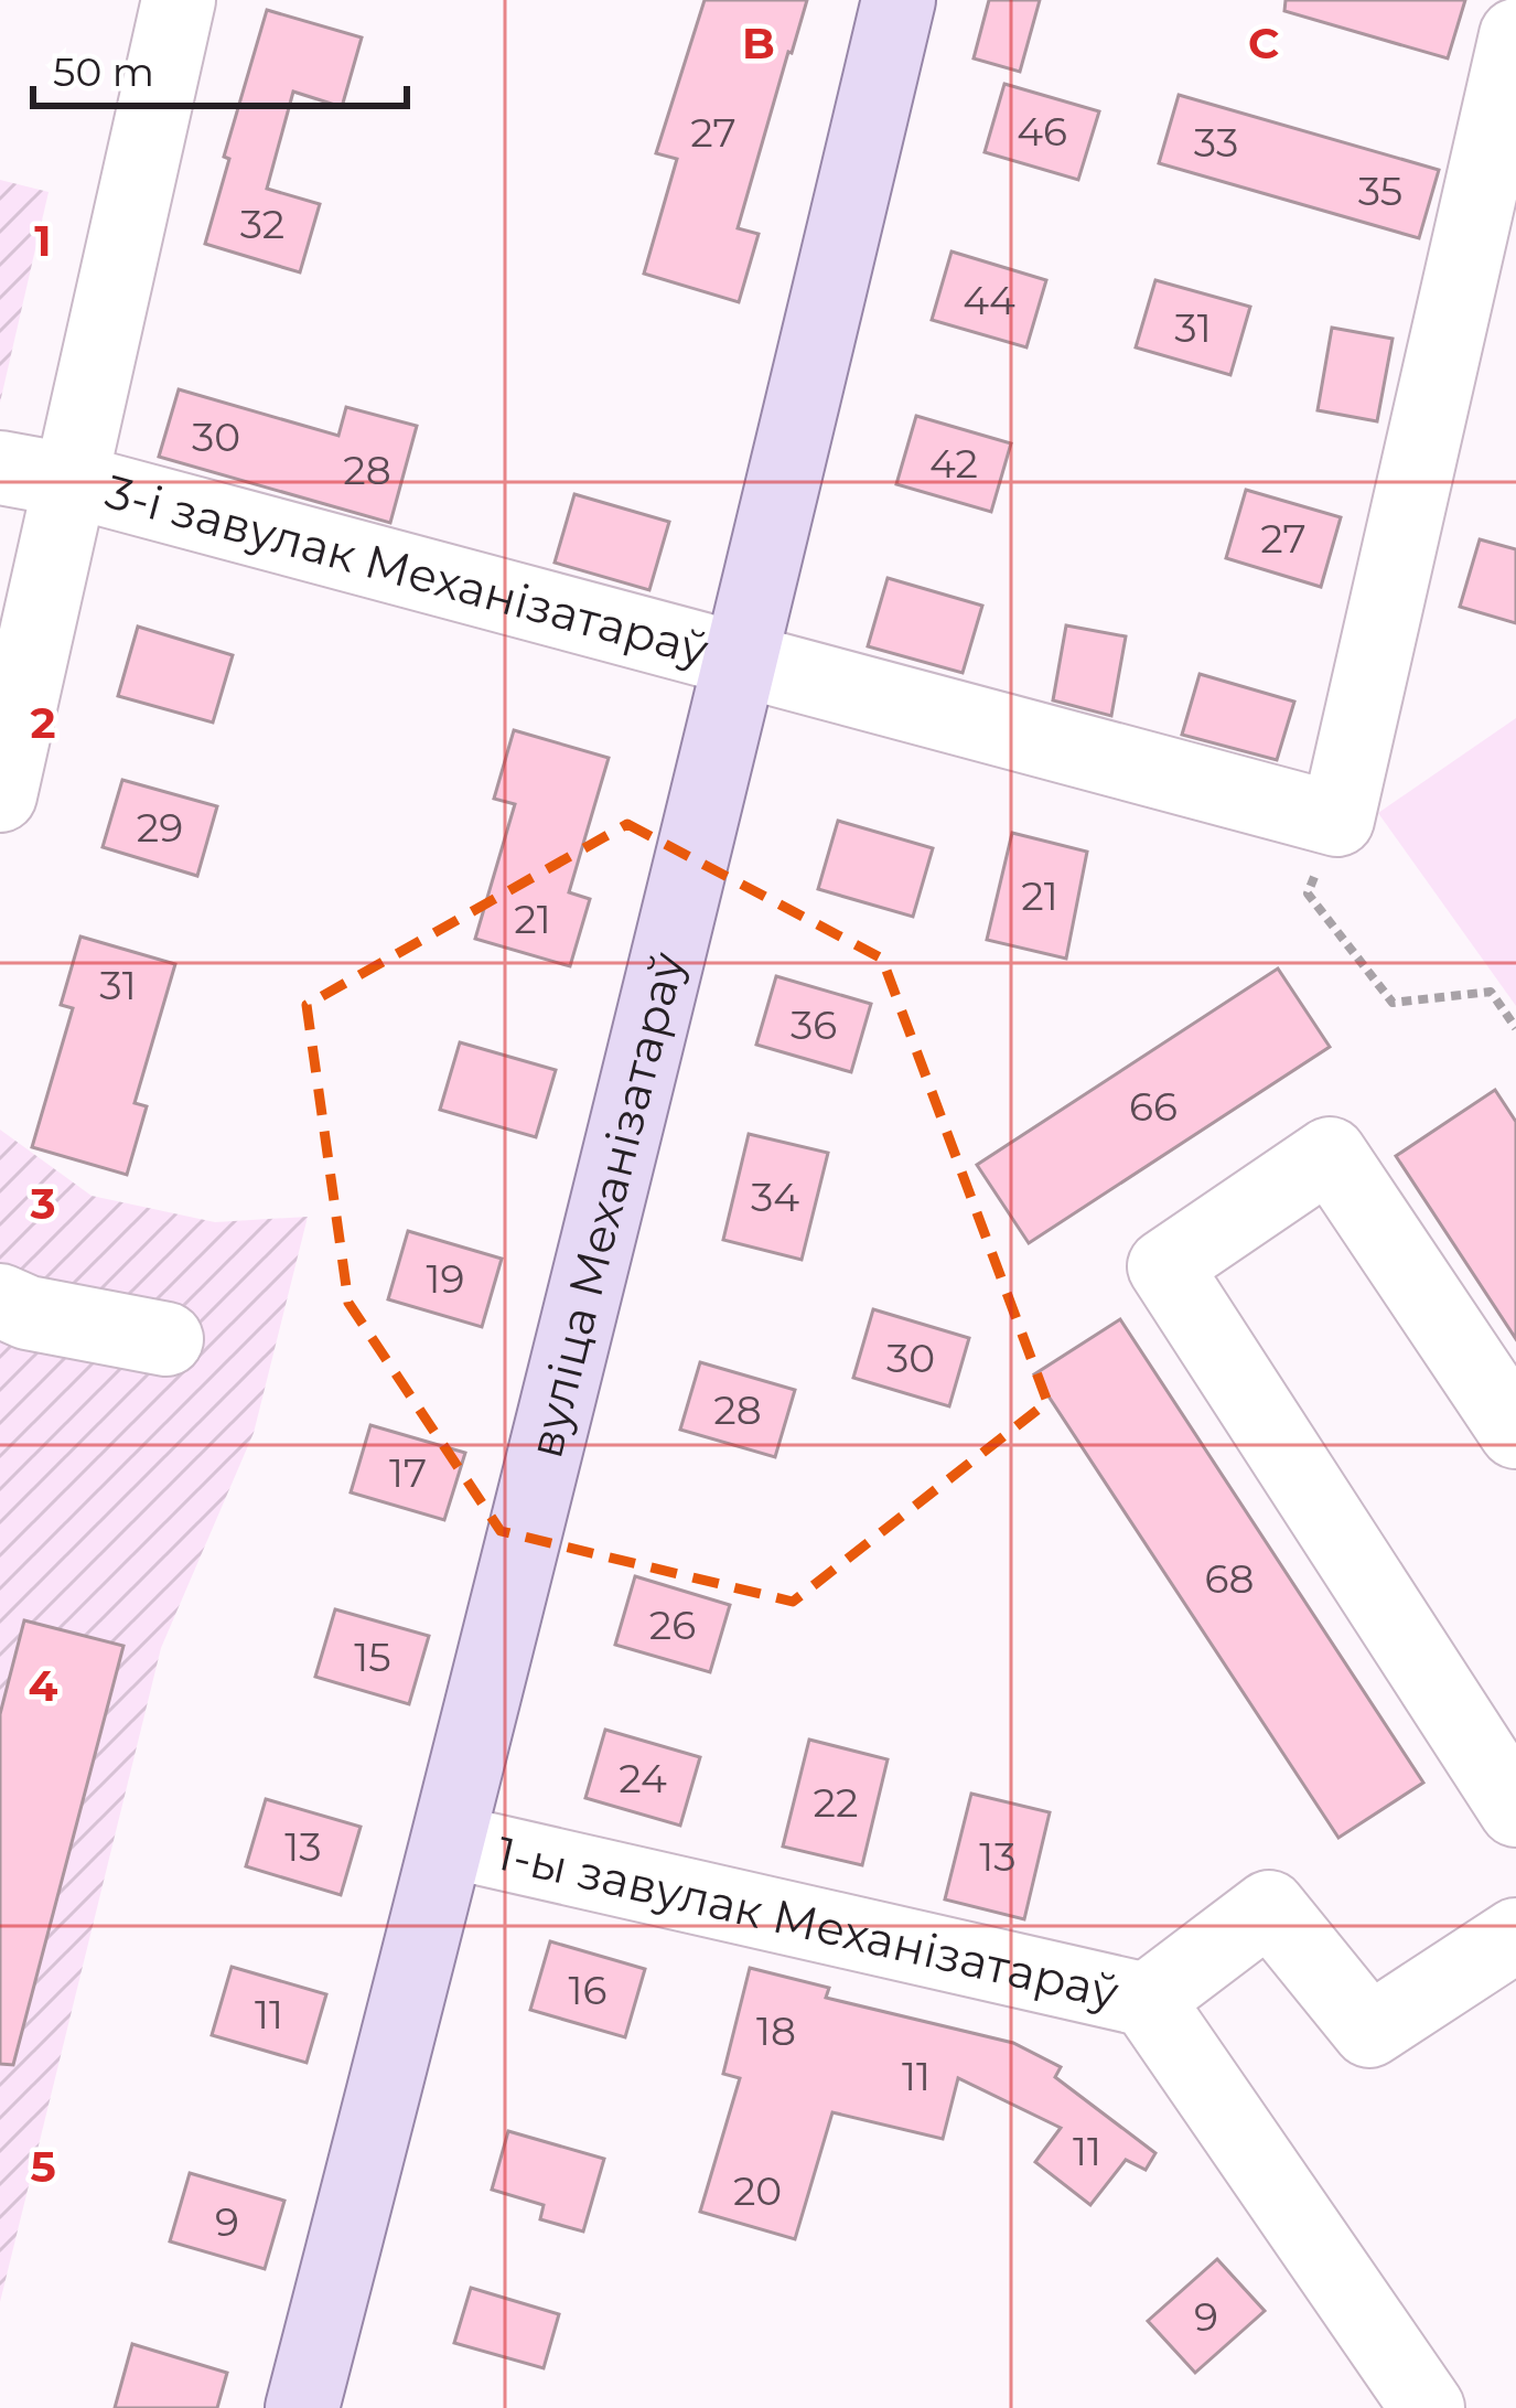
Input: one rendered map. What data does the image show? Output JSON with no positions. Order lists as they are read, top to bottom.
{
  "streets": {
    "main road": ["вуліца Механізатараў"],
    "street": ["3-і завулак Механізатараў", "1-ы завулак Механізатараў"]
  },
  "crossings": [
    ["3-і завулак Механізатараў", "вуліца Механізатараў"],
    ["вуліца Механізатараў", "1-ы завулак Механізатараў"]
  ],
  "house_numbers": [
    "46",
    "27",
    "33",
    "35",
    "32",
    "44",
    "31",
    "30",
    "42",
    "28",
    "27",
    "29",
    "21",
    "21",
    "31",
    "36",
    "66",
    "34",
    "19",
    "30",
    "28",
    "17",
    "68",
    "26",
    "15",
    "24",
    "22",
    "13",
    "13",
    "16",
    "11",
    "18",
    "11",
    "11",
    "20",
    "9",
    "9"
  ],
  "scale_bar": "50 m",
  "grid": {
    "columns": ["B", "C"],
    "rows": [
      "1",
      "2",
      "3",
      "4",
      "5"
    ]
  }
}
